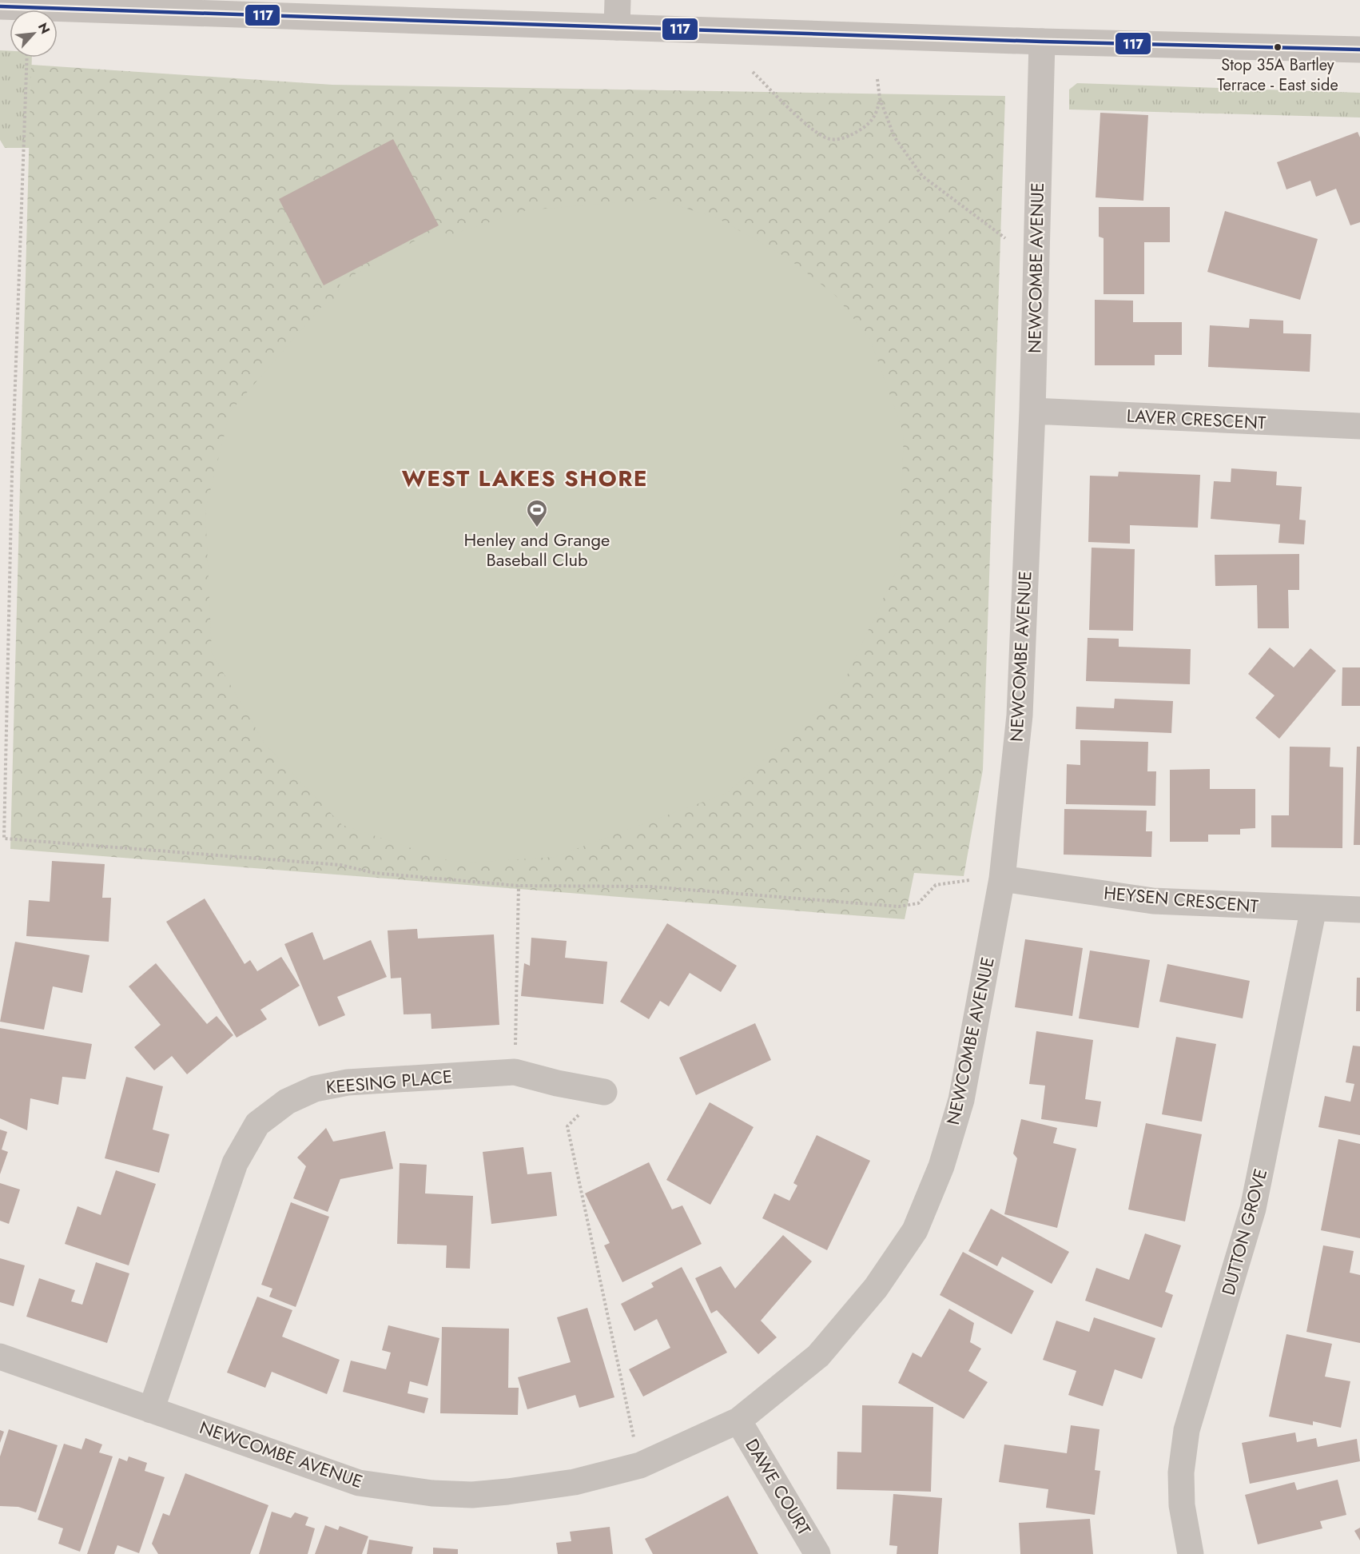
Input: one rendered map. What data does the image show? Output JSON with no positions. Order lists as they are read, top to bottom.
{
  "streets": {
    "street": [
      "NEWCOMBE AVENUE",
      "LAVER CRESCENT",
      "HEYSEN CRESCENT",
      "KEESING PLACE",
      "DUTTON GROVE",
      "DAWE COURT"
    ]
  },
  "crossings": [
    ["NEWCOMBE AVENUE", "LAVER CRESCENT"],
    ["NEWCOMBE AVENUE", "HEYSEN CRESCENT"],
    ["NEWCOMBE AVENUE", "KEESING PLACE"],
    ["NEWCOMBE AVENUE", "DAWE COURT"],
    ["HEYSEN CRESCENT", "DUTTON GROVE"]
  ],
  "districts": ["WEST LAKES SHORE"],
  "places": {
    "other": ["Stop 35A Bartley Terrace - East side"],
    "sports": ["Henley and Grange Baseball Club"]
  },
  "lines": ["transit line 117"],
  "north": "top right"
}
